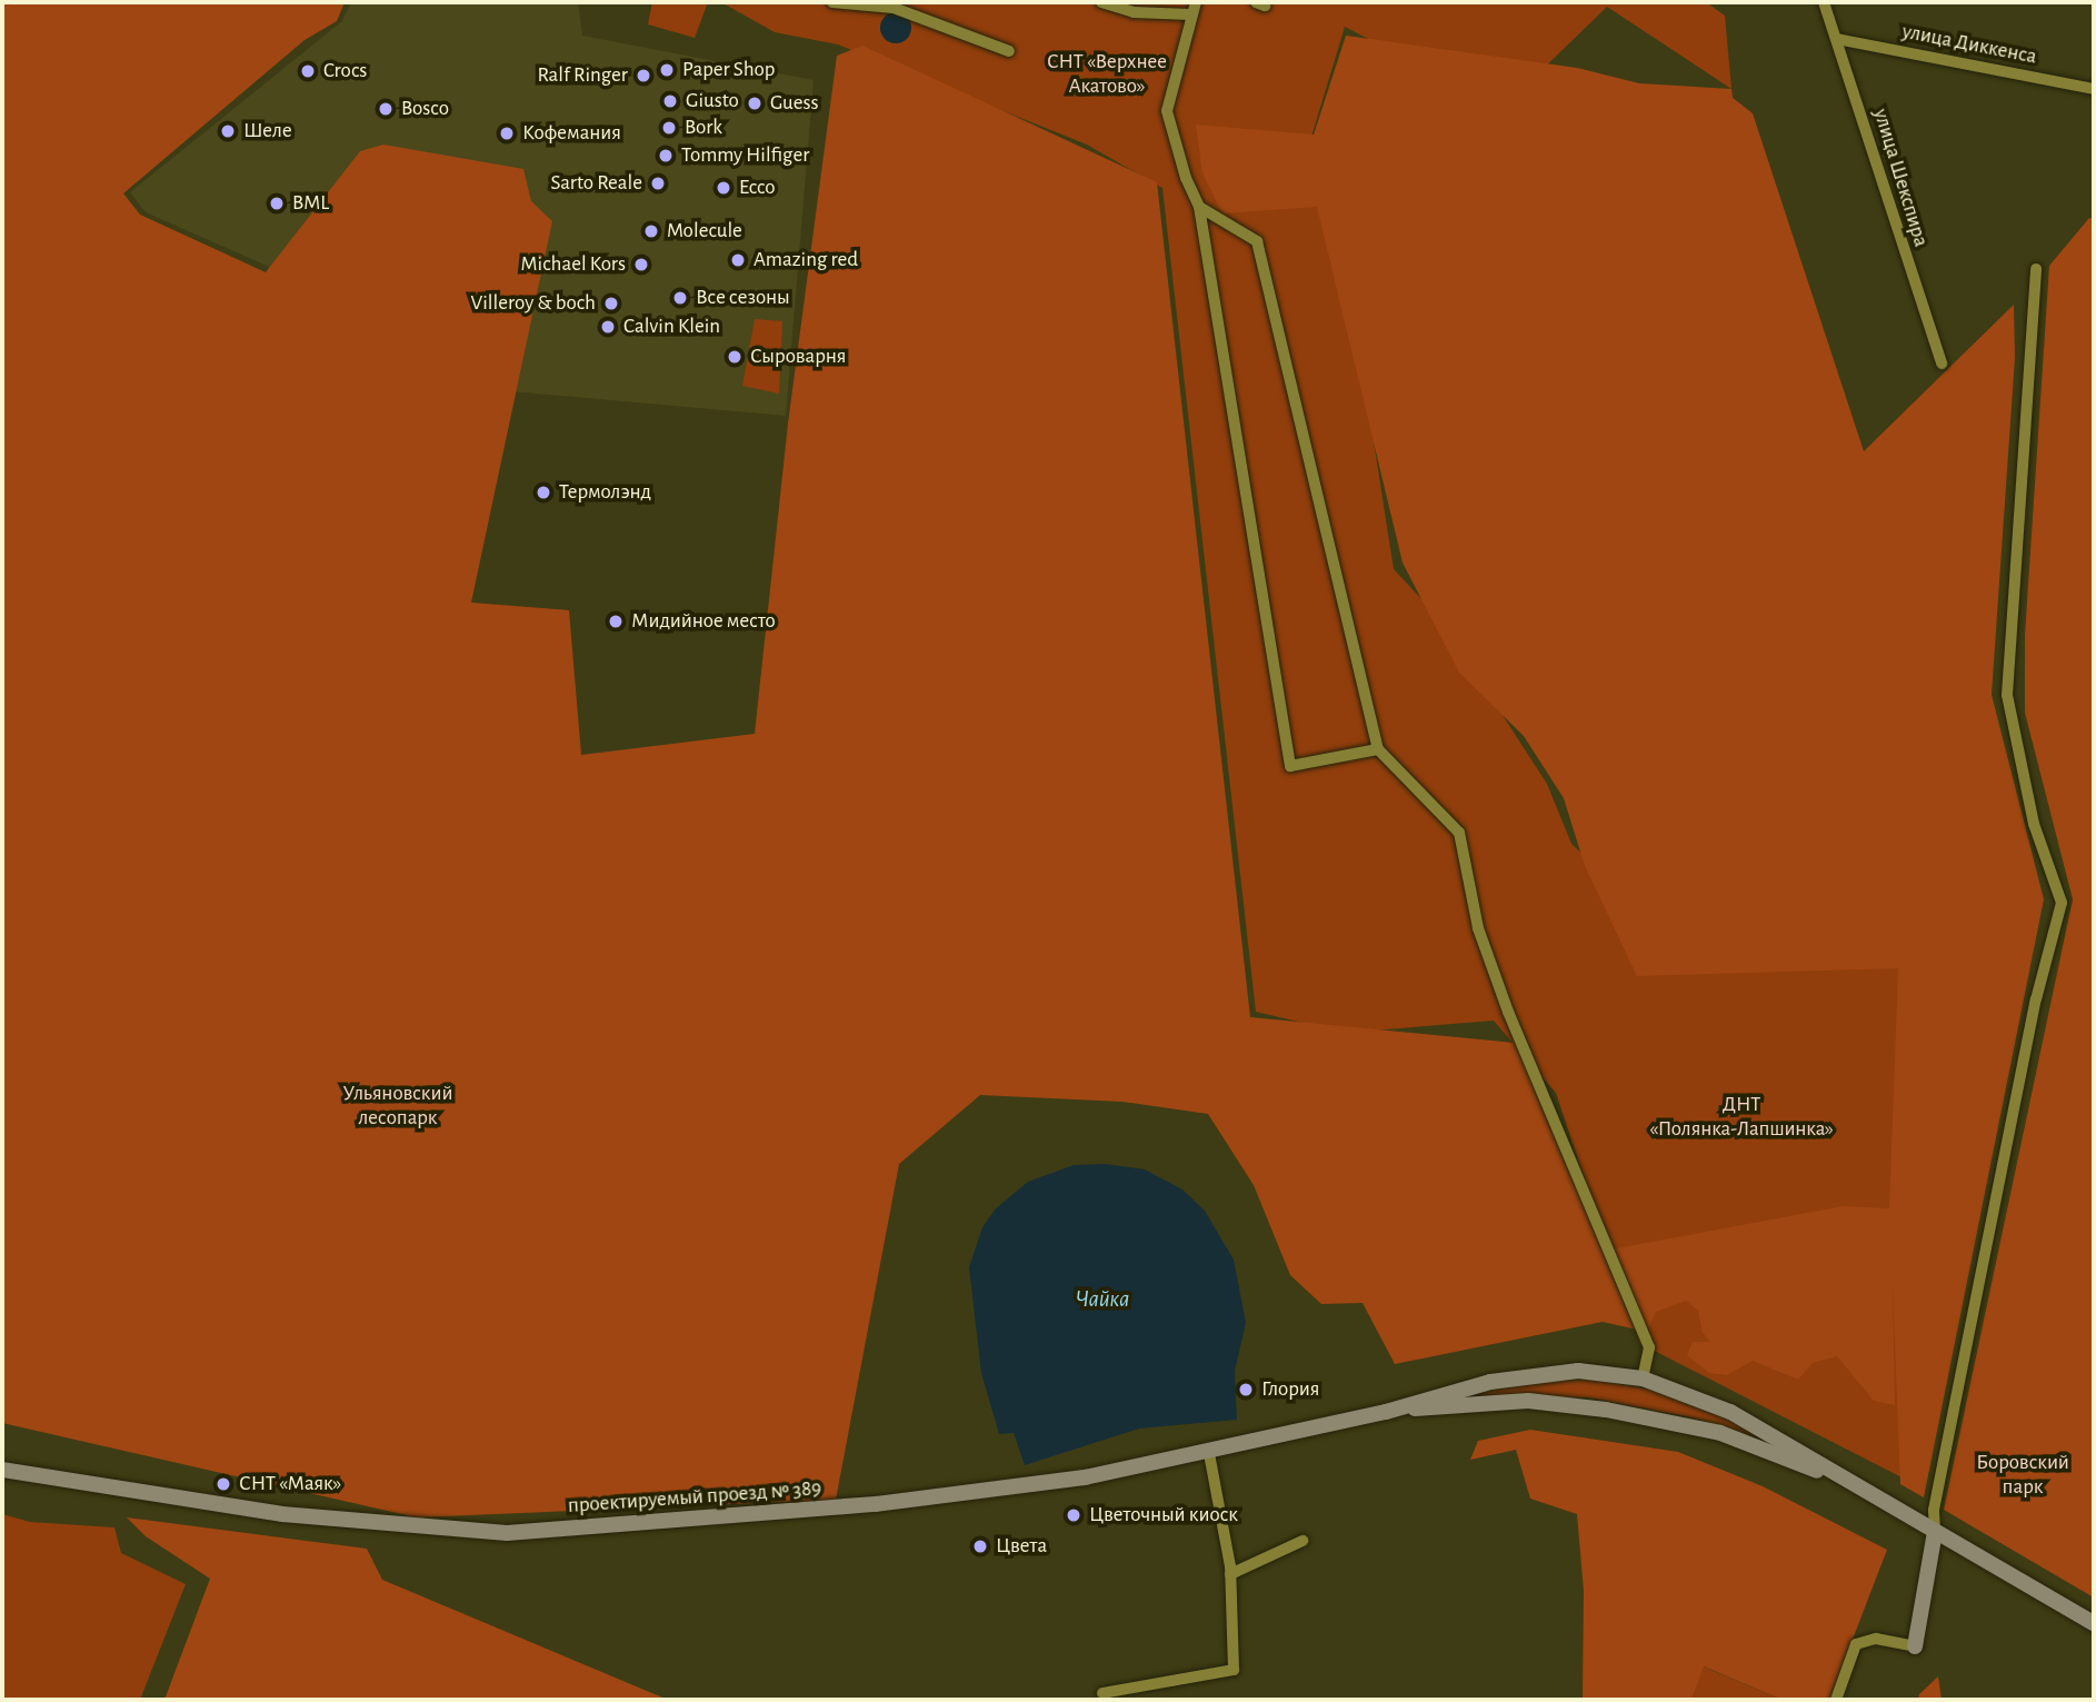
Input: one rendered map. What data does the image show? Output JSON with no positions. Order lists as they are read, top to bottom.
{
  "streets": {
    "main road": ["проектируемый проезд № 389"],
    "street": ["улица Диккенса", "улица Шекспира"]
  },
  "crossings": [
    ["улица Диккенса", "улица Шекспира"]
  ],
  "water": ["Чайка"],
  "parks": [
    "СНТ «Верхнее Акатово»",
    "Ульяновский лесопарк",
    "ДНТ «Полянка-Лапшинка»",
    "Боровский парк"
  ],
  "places": [
    "Paper Shop",
    "Crocs",
    "Ralf Ringer",
    "Giusto",
    "Guess",
    "Bosco",
    "Bork",
    "Шеле",
    "Кофемания",
    "Tommy Hilfiger",
    "Sarto Reale",
    "Ecco",
    "BML",
    "Molecule",
    "Amazing red",
    "Michael Kors",
    "Все сезоны",
    "Villeroy & boch",
    "Calvin Klein",
    "Сыроварня",
    "Термолэнд",
    "Мидийное место",
    "Глория",
    "СНТ «Маяк»",
    "Цветочный киоск",
    "Цвета"
  ]
}
